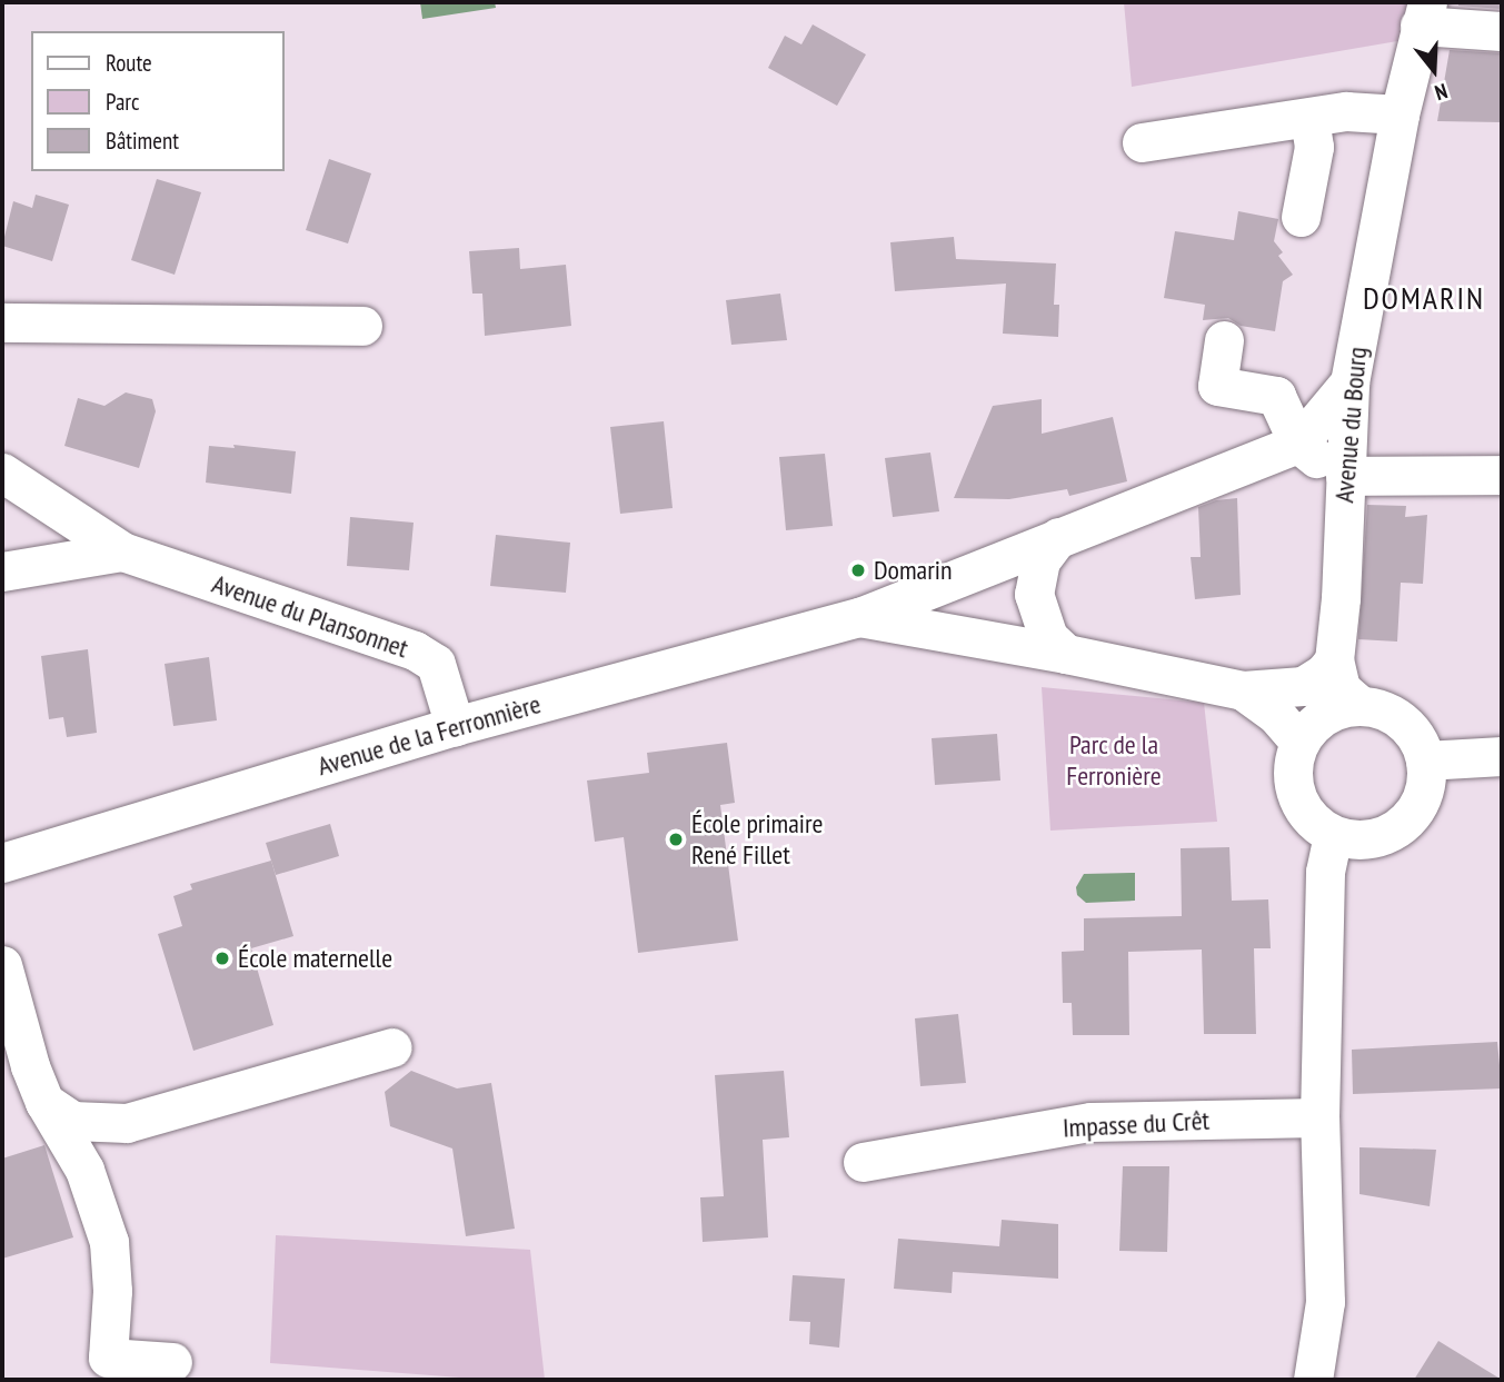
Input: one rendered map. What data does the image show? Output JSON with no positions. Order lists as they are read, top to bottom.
{
  "streets": {
    "street": [
      "Avenue du Bourg",
      "Avenue du Plansonnet",
      "Avenue de la Ferronnière",
      "Impasse du Crêt"
    ]
  },
  "crossings": [
    ["Avenue du Bourg", "Avenue de la Ferronnière"],
    ["Avenue du Plansonnet", "Avenue de la Ferronnière"]
  ],
  "districts": ["DOMARIN"],
  "parks": ["Parc de la Ferronière"],
  "places": ["Domarin", "École primaire René Fillet", "École maternelle"],
  "legend": ["Route", "Parc", "Bâtiment"],
  "north": "bottom"
}
